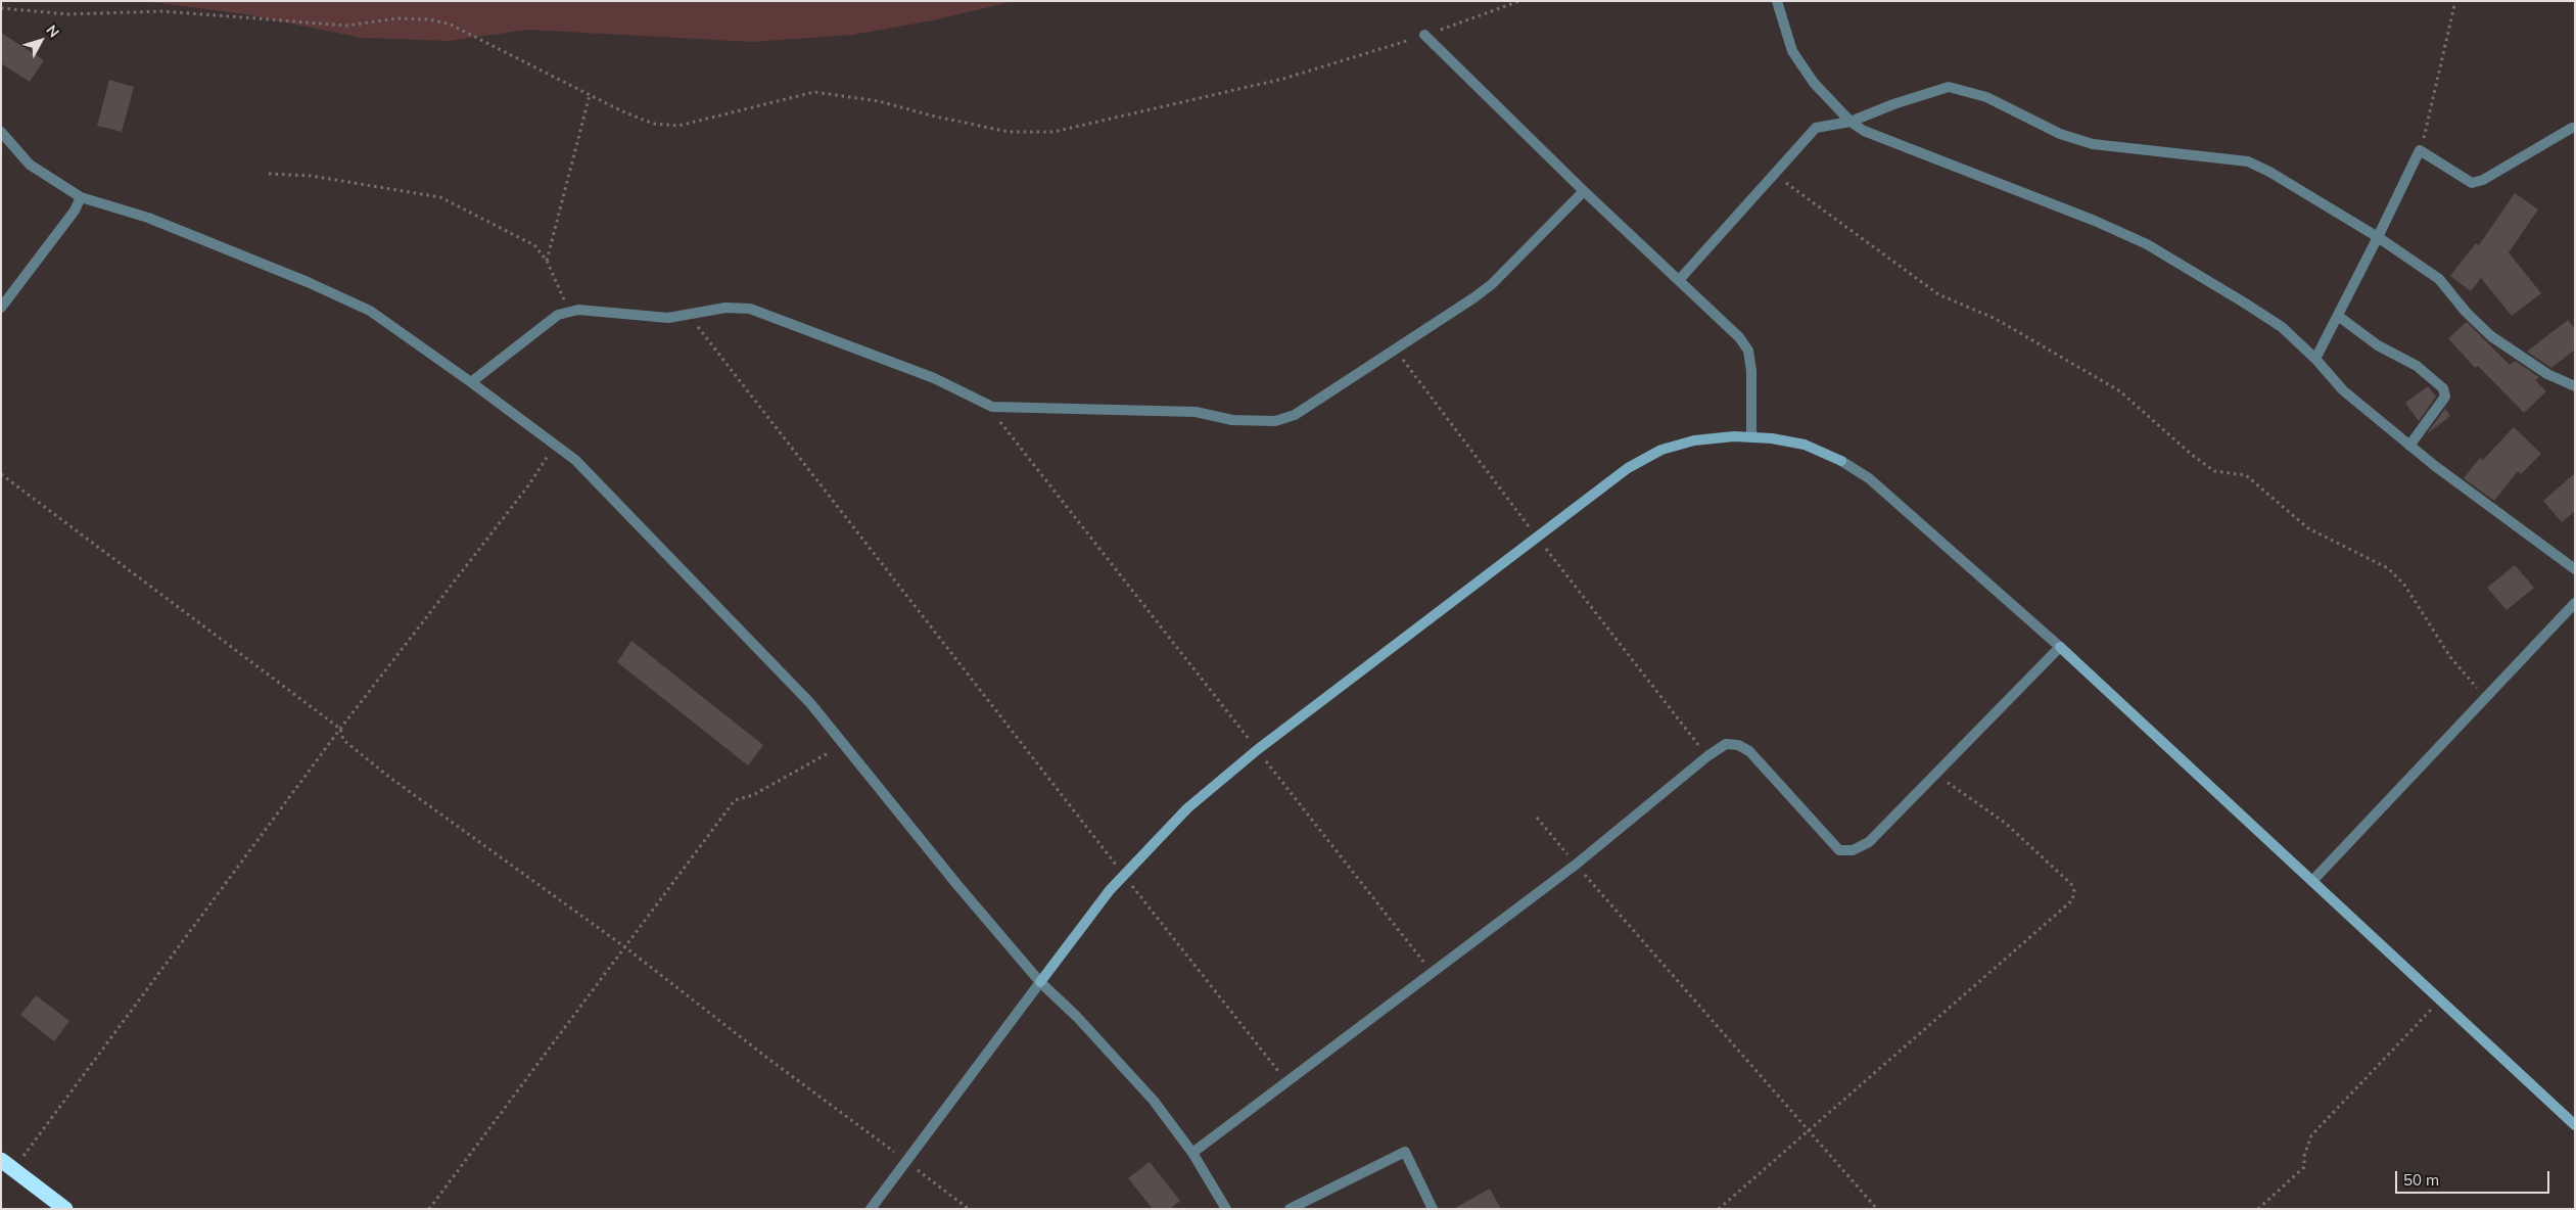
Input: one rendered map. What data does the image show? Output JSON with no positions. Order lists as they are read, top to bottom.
{
  "scale_bar": "50 m",
  "north": "top right"
}
